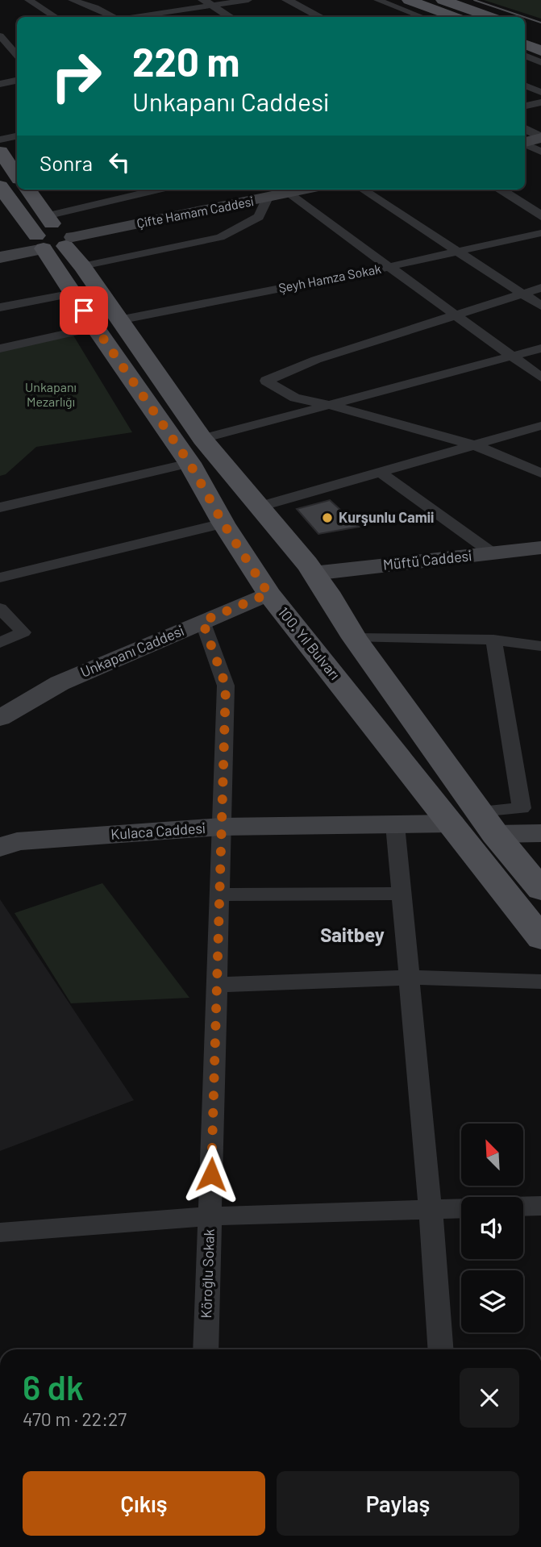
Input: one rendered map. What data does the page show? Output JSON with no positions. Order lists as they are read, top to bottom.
{
  "streets": {
    "main road": [
      "Çifte Hamam Caddesi",
      "Müftü Caddesi",
      "100. Yıl Bulvarı",
      "Unkapanı Caddesi",
      "Kulaca Caddesi"
    ],
    "street": ["Şeyh Hamza Sokak", "Köroğlu Sokak"]
  },
  "crossings": [
    ["Çifte Hamam Caddesi", "100. Yıl Bulvarı"],
    ["Şeyh Hamza Sokak", "100. Yıl Bulvarı"],
    ["Müftü Caddesi", "100. Yıl Bulvarı"],
    ["100. Yıl Bulvarı", "Unkapanı Caddesi"],
    ["100. Yıl Bulvarı", "Kulaca Caddesi"],
    ["Unkapanı Caddesi", "Köroğlu Sokak"],
    ["Kulaca Caddesi", "Köroğlu Sokak"]
  ],
  "districts": ["Saitbey"],
  "parks": ["Unkapanı Mezarlığı"],
  "places": ["Kurşunlu Camii"],
  "north": "top left",
  "page": {
    "turn": ["220 m", "Unkapanı Caddesi"],
    "then": "Sonra",
    "heading": ["6 dk", "470 m · 22:27"],
    "buttons": ["Çıkış", "Paylaş"]
  }
}
